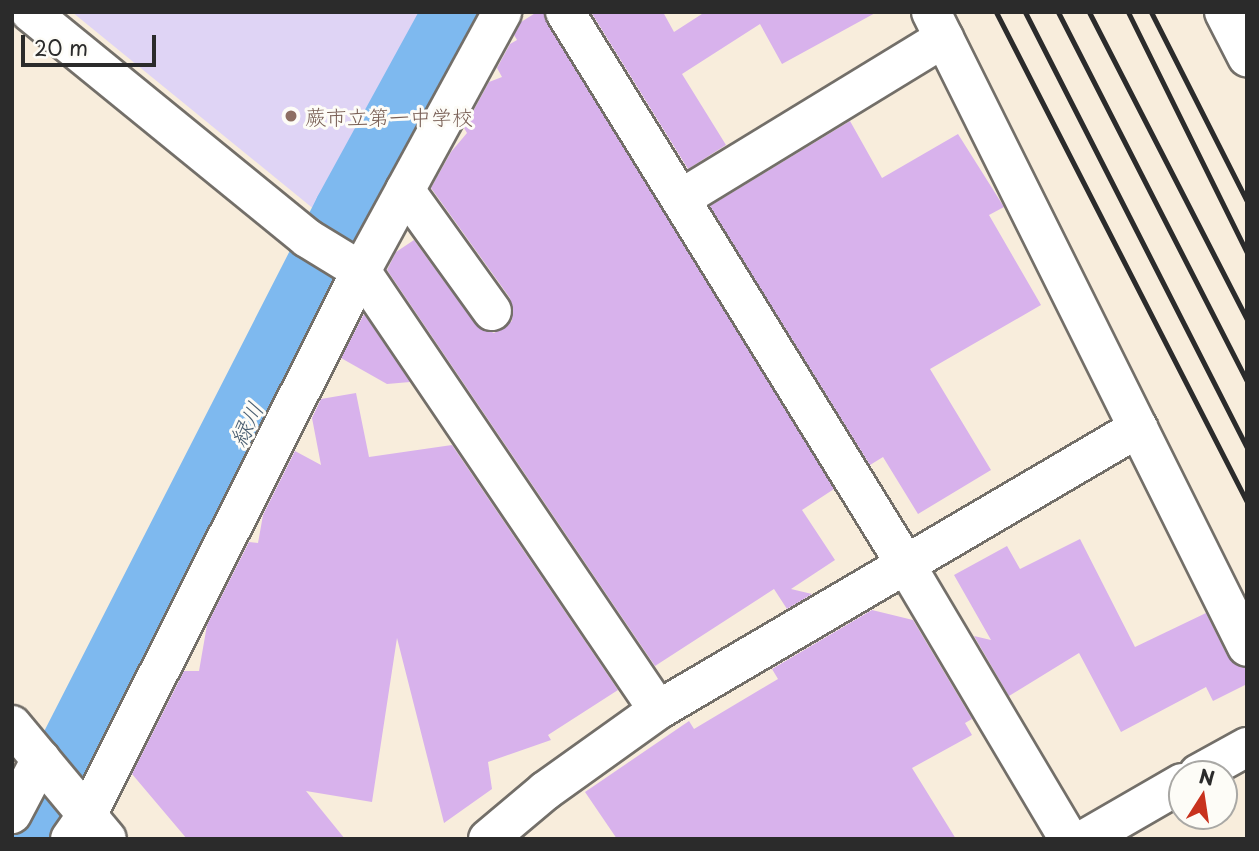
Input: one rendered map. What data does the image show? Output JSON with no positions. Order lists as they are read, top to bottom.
{
  "water": ["緑川"],
  "places": ["蕨市立第一中学校"],
  "scale_bar": "20 m",
  "north": "top"
}
